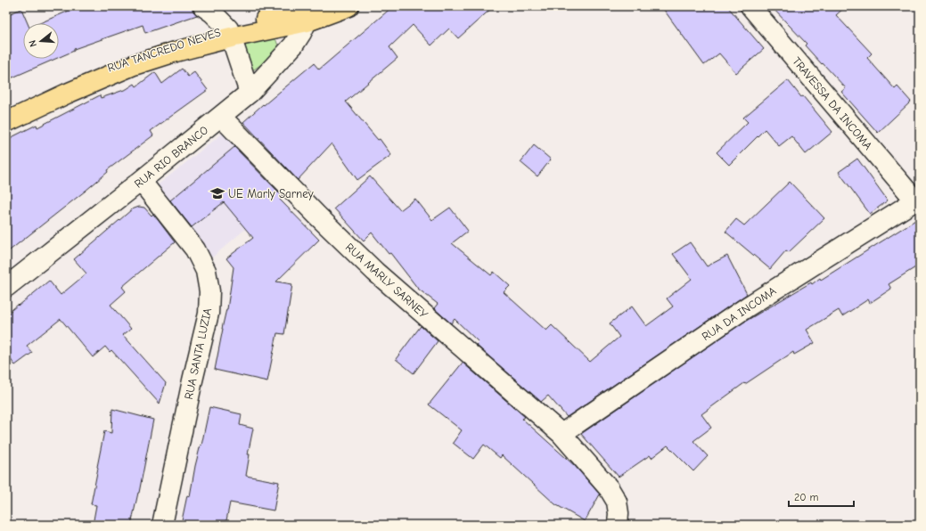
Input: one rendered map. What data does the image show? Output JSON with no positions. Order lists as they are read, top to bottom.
{
  "streets": {
    "main road": ["RUA TANCREDO NEVES"],
    "street": [
      "TRAVESSA DA INCOMA",
      "RUA RIO BRANCO",
      "RUA MARLY SARNEY",
      "RUA DA INCOMA",
      "RUA SANTA LUZIA"
    ]
  },
  "crossings": [
    ["RUA TANCREDO NEVES", "RUA RIO BRANCO"],
    ["TRAVESSA DA INCOMA", "RUA DA INCOMA"],
    ["RUA RIO BRANCO", "RUA MARLY SARNEY"],
    ["RUA RIO BRANCO", "RUA SANTA LUZIA"],
    ["RUA MARLY SARNEY", "RUA DA INCOMA"]
  ],
  "places": {
    "school or university": ["UE Marly Sarney"]
  },
  "scale_bar": "20 m",
  "north": "left"
}
